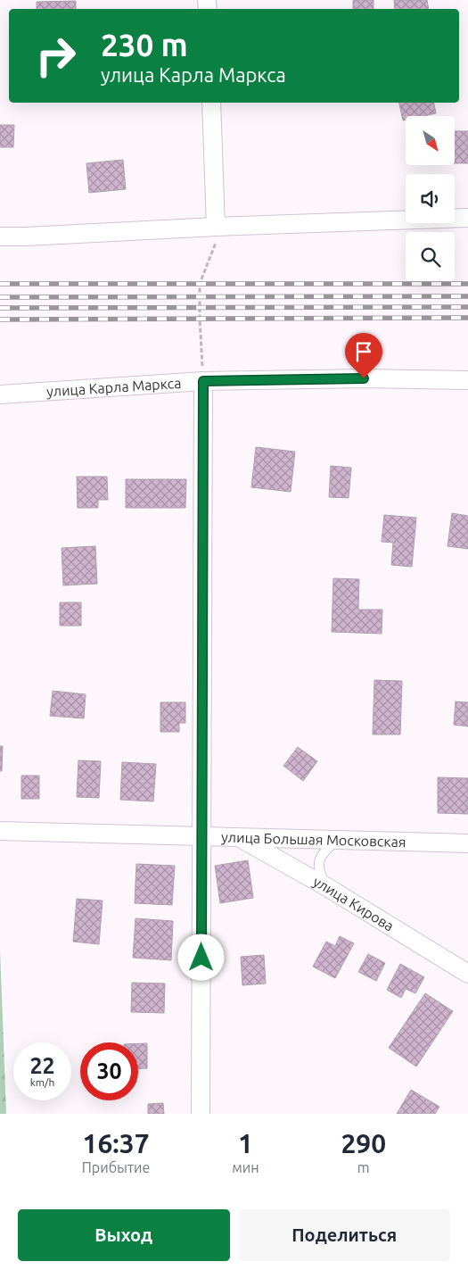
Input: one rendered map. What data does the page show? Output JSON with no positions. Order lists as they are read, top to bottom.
{
  "streets": {
    "street": ["улица Карла Маркса", "улица Большая Московская", "улица Кирова"]
  },
  "crossings": [
    ["улица Большая Московская", "улица Кирова"]
  ],
  "north": "bottom right",
  "page": {
    "turn": ["230 m", "улица Карла Маркса"],
    "speed": "22 km/h",
    "limit": "30",
    "eta": [
      "16:37",
      "Прибытие",
      "1",
      "мин",
      "290",
      "m"
    ],
    "buttons": ["Выход", "Поделиться"]
  }
}
